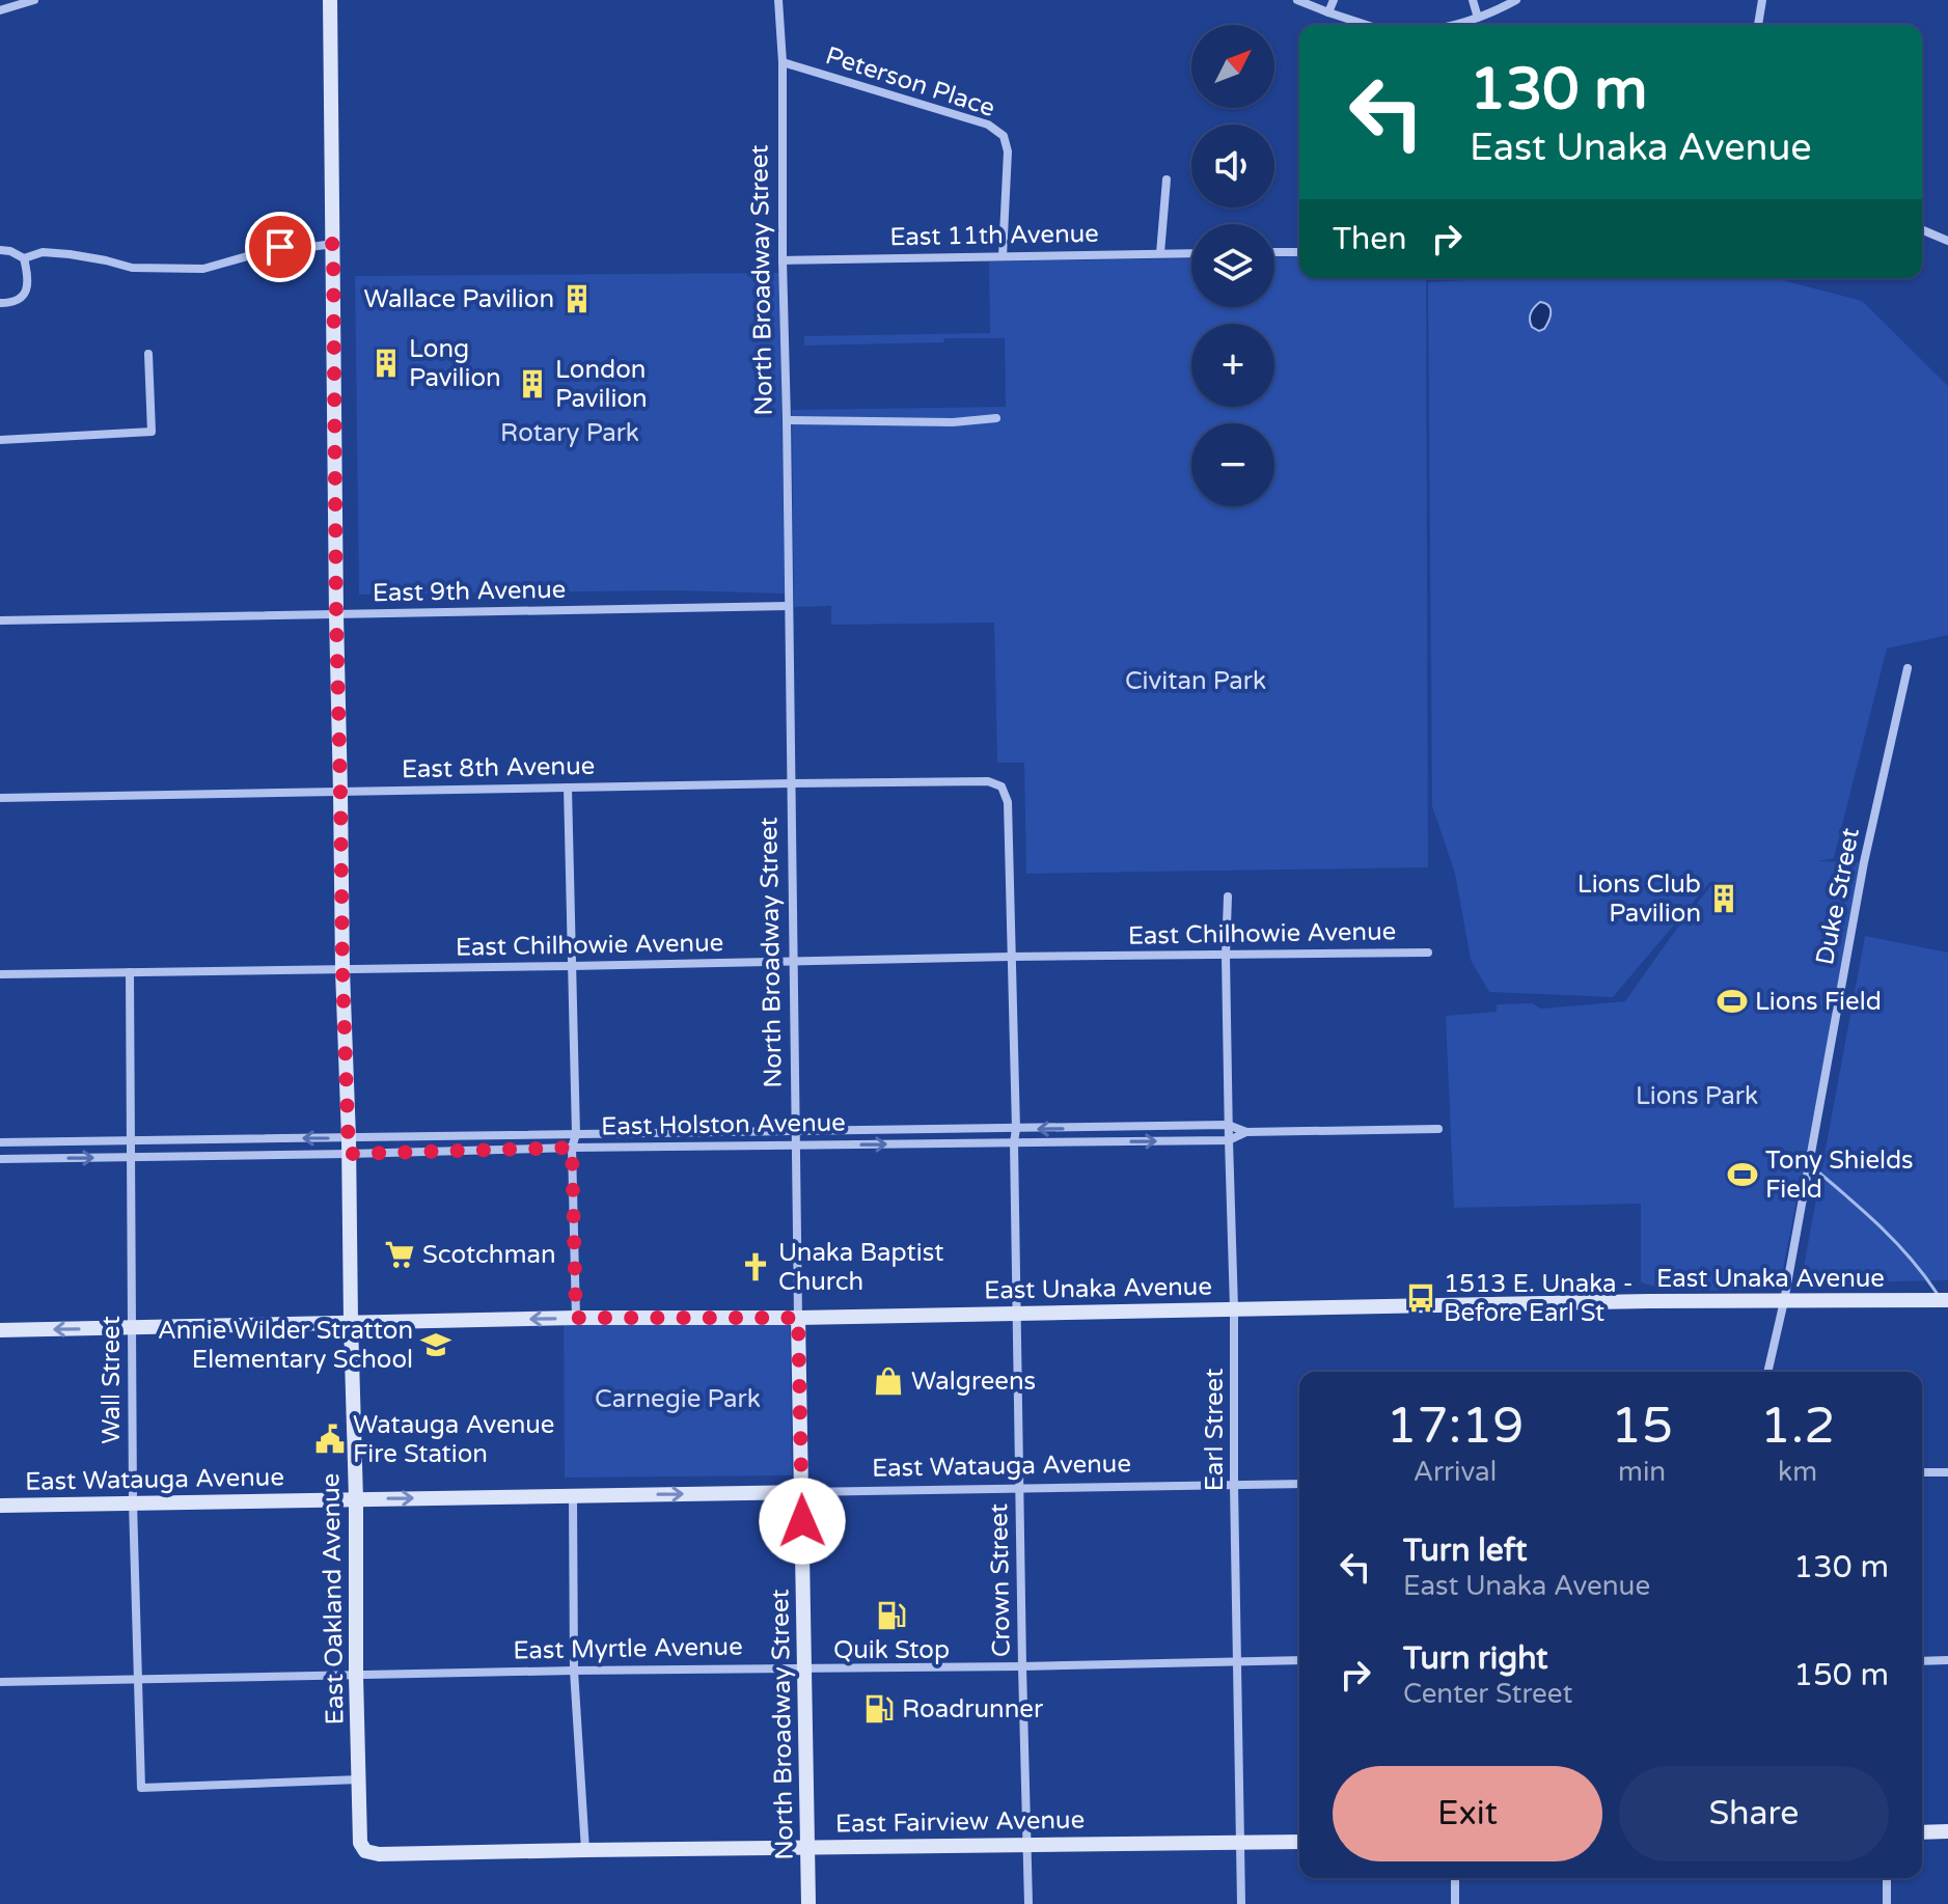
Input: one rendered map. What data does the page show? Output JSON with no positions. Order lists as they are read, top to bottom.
{
  "streets": {
    "main road": [
      "North Broadway Street",
      "East Unaka Avenue",
      "East Watauga Avenue",
      "East Oakland Avenue",
      "East Fairview Avenue"
    ],
    "street": [
      "Peterson Place",
      "East 11th Avenue",
      "East 9th Avenue",
      "East 8th Avenue",
      "Duke Street",
      "East Chilhowie Avenue",
      "East Holston Avenue",
      "Wall Street",
      "Earl Street",
      "Crown Street",
      "East Myrtle Avenue"
    ]
  },
  "crossings": [
    ["Peterson Place", "East 11th Avenue"],
    ["Peterson Place", "North Broadway Street"],
    ["East 11th Avenue", "North Broadway Street"],
    ["North Broadway Street", "East 9th Avenue"],
    ["North Broadway Street", "East 8th Avenue"],
    ["North Broadway Street", "East Chilhowie Avenue"],
    ["North Broadway Street", "East Holston Avenue"],
    ["North Broadway Street", "East Unaka Avenue"],
    ["North Broadway Street", "East Watauga Avenue"],
    ["North Broadway Street", "East Myrtle Avenue"],
    ["North Broadway Street", "East Fairview Avenue"],
    ["East 9th Avenue", "East Oakland Avenue"],
    ["East 8th Avenue", "Crown Street"],
    ["East 8th Avenue", "East Oakland Avenue"],
    ["Duke Street", "East Unaka Avenue"],
    ["East Chilhowie Avenue", "Wall Street"],
    ["East Chilhowie Avenue", "Earl Street"],
    ["East Chilhowie Avenue", "Crown Street"],
    ["East Chilhowie Avenue", "East Oakland Avenue"],
    ["East Holston Avenue", "Wall Street"],
    ["East Holston Avenue", "Earl Street"],
    ["East Holston Avenue", "Crown Street"],
    ["East Holston Avenue", "East Oakland Avenue"],
    ["East Unaka Avenue", "Wall Street"],
    ["East Unaka Avenue", "Earl Street"],
    ["East Unaka Avenue", "Crown Street"],
    ["East Unaka Avenue", "East Oakland Avenue"],
    ["Wall Street", "East Watauga Avenue"],
    ["Wall Street", "East Oakland Avenue"],
    ["Wall Street", "East Myrtle Avenue"],
    ["Earl Street", "East Watauga Avenue"],
    ["Earl Street", "East Myrtle Avenue"],
    ["Earl Street", "East Fairview Avenue"],
    ["East Watauga Avenue", "Crown Street"],
    ["East Watauga Avenue", "East Oakland Avenue"],
    ["Crown Street", "East Myrtle Avenue"],
    ["Crown Street", "East Fairview Avenue"],
    ["East Oakland Avenue", "East Myrtle Avenue"],
    ["East Oakland Avenue", "East Fairview Avenue"]
  ],
  "parks": [
    "Rotary Park",
    "Civitan Park",
    "Lions Park",
    "Carnegie Park"
  ],
  "places": {
    "building": [
      "Wallace Pavilion",
      "Long Pavilion",
      "London Pavilion",
      "Lions Club Pavilion"
    ],
    "sports": ["Lions Field", "Tony Shields Field"],
    "supermarket": ["Scotchman"],
    "church": ["Unaka Baptist Church"],
    "bus stop": ["1513 E. Unaka - Before Earl St"],
    "school or university": ["Annie Wilder Stratton Elementary School"],
    "shop": ["Walgreens"],
    "public building": ["Watauga Avenue Fire Station"],
    "fuel station": ["Quik Stop", "Roadrunner"]
  },
  "north": "top right",
  "page": {
    "map_buttons": ["+", "−"],
    "turn": ["130 m", "East Unaka Avenue"],
    "then": "Then",
    "eta": [
      "17:19",
      "Arrival",
      "15",
      "min",
      "1.2",
      "km"
    ],
    "list": [
      {
        "name": "Turn left",
        "note": "East Unaka Avenue",
        "value": "130 m"
      },
      {
        "name": "Turn right",
        "note": "Center Street",
        "value": "150 m"
      }
    ],
    "buttons": ["Exit", "Share"]
  }
}
